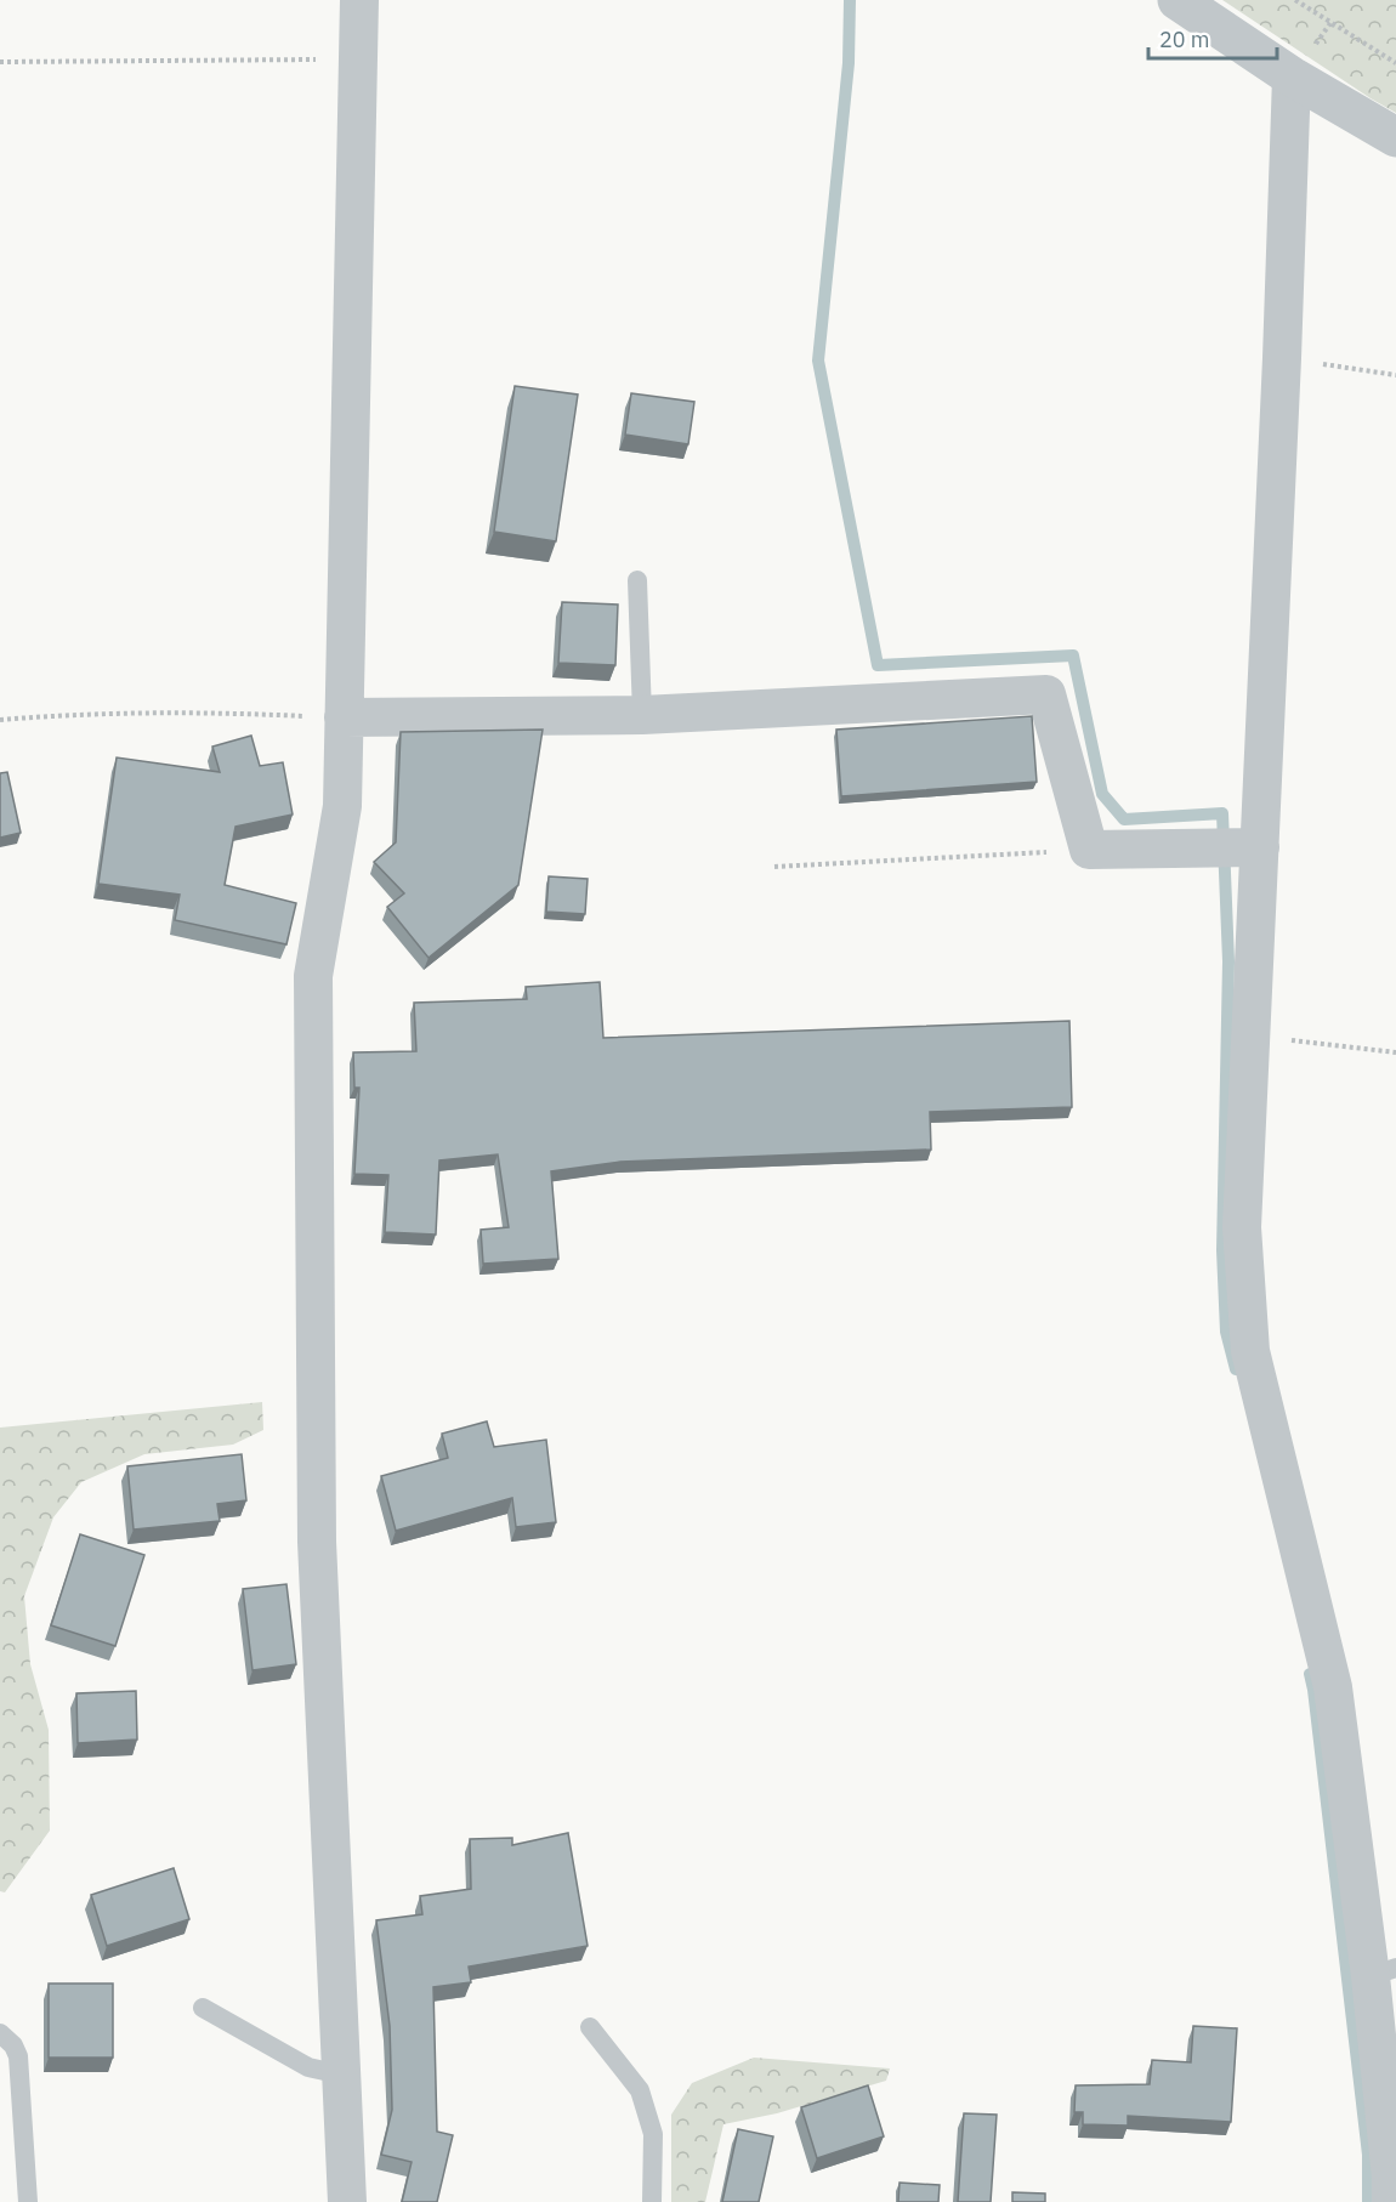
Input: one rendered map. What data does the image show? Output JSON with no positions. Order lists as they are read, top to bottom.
{
  "scale_bar": "20 m"
}
